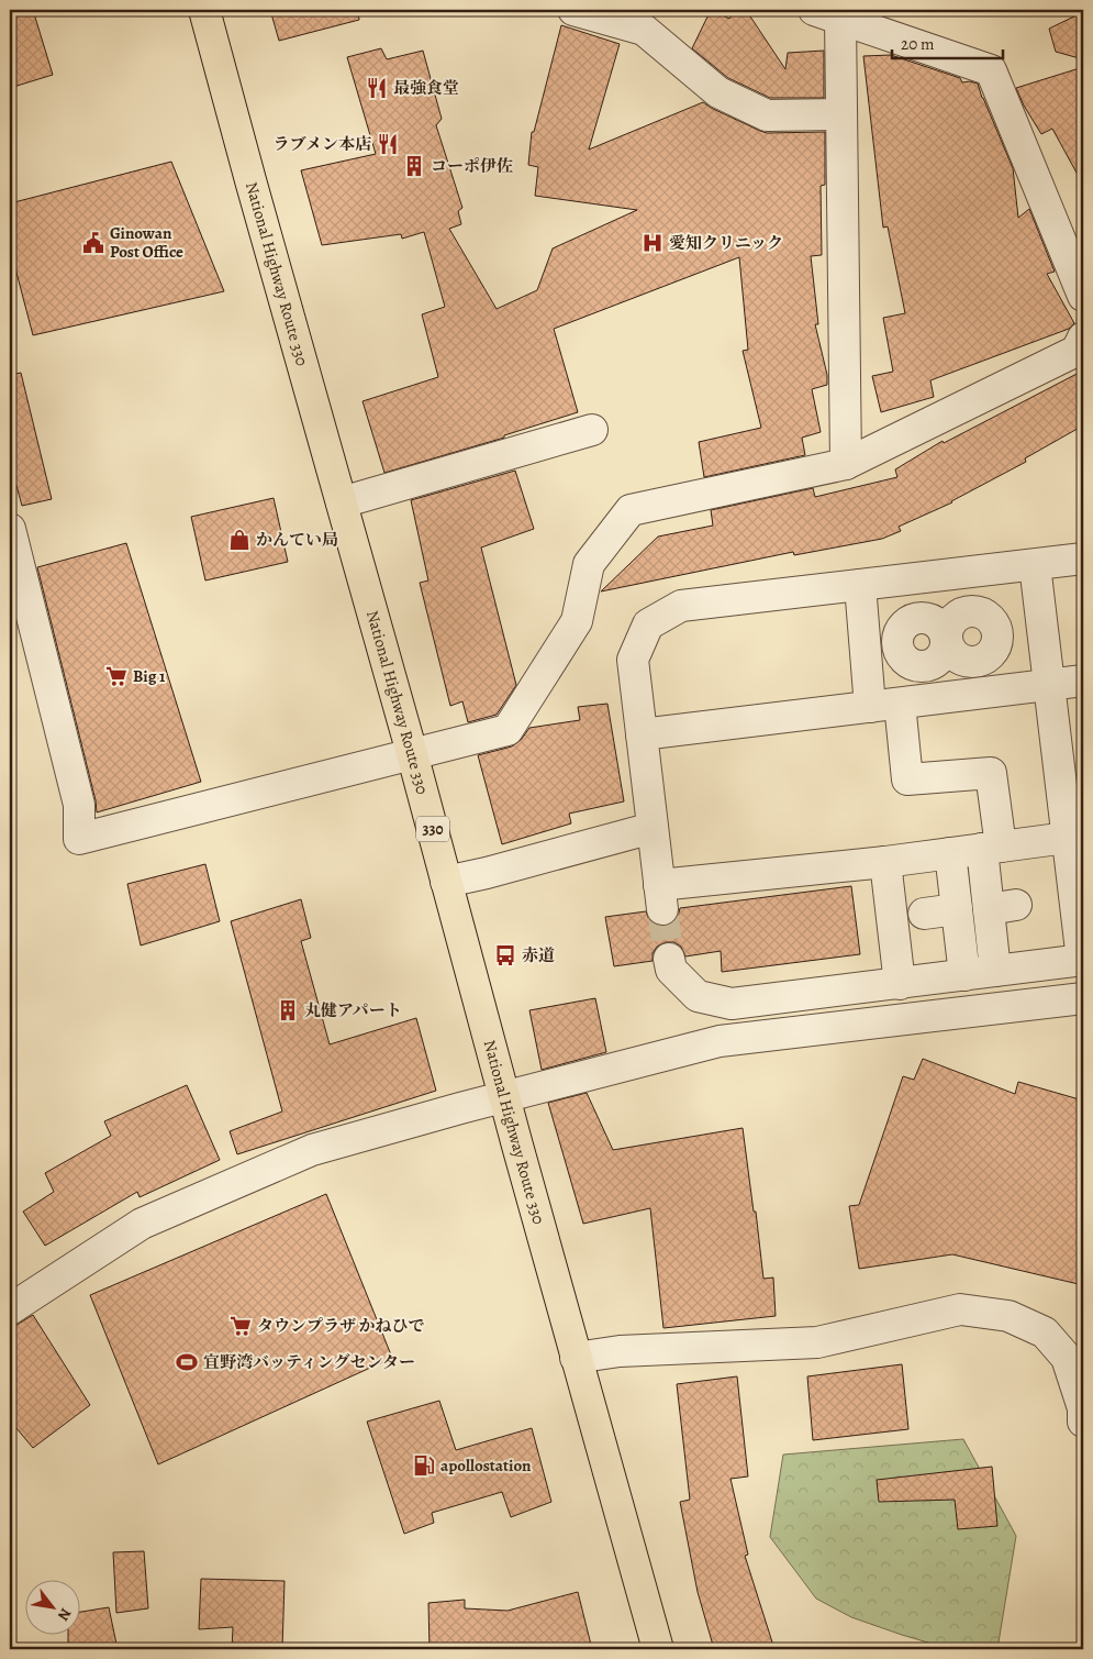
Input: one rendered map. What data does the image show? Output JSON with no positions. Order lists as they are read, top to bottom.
{
  "streets": {
    "highway": ["National Highway Route 330", "330"]
  },
  "places": {
    "restaurant": ["最強食堂", "ラブメン本店"],
    "building": ["コーポ伊佐", "丸健アパート"],
    "public building": ["Ginowan Post Office"],
    "hospital": ["愛知クリニック"],
    "shop": ["かんてい局"],
    "supermarket": ["Big 1", "タウンプラザ かねひで"],
    "bus stop": ["赤道"],
    "sports": ["宜野湾バッティングセンター"],
    "fuel station": ["apollostation"]
  },
  "scale_bar": "20 m",
  "north": "bottom right"
}
